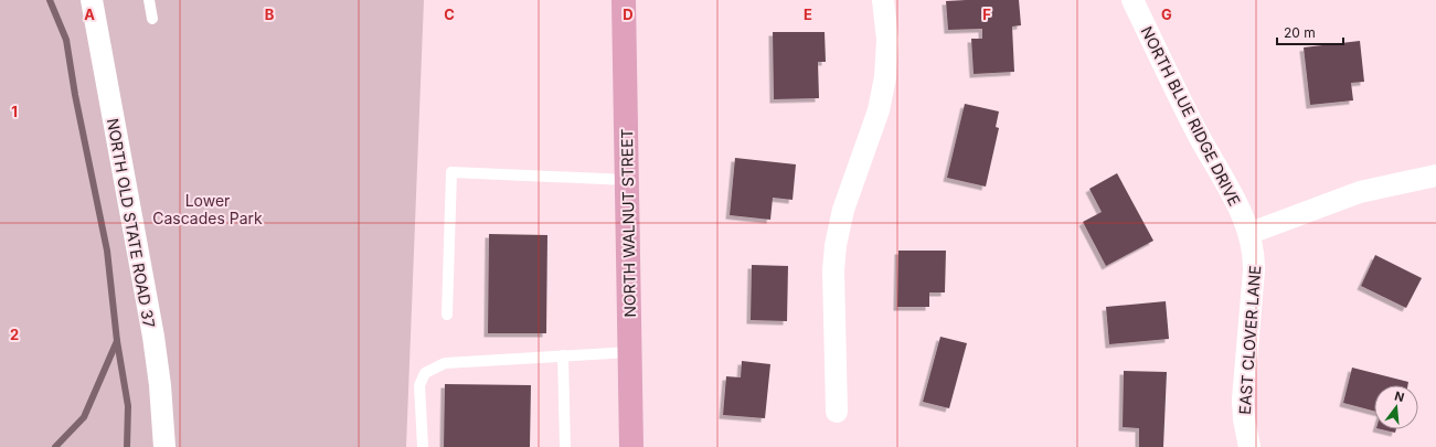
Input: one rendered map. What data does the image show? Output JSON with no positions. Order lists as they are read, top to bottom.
{
  "streets": {
    "main road": ["NORTH WALNUT STREET"],
    "street": ["NORTH BLUE RIDGE DRIVE", "NORTH OLD STATE ROAD 37", "EAST CLOVER LANE"]
  },
  "crossings": [
    ["NORTH BLUE RIDGE DRIVE", "EAST CLOVER LANE"]
  ],
  "parks": ["Lower Cascades Park"],
  "scale_bar": "20 m",
  "north": "top",
  "grid": {
    "columns": [
      "A",
      "B",
      "C",
      "D",
      "E",
      "F",
      "G"
    ],
    "rows": ["1", "2"]
  }
}
